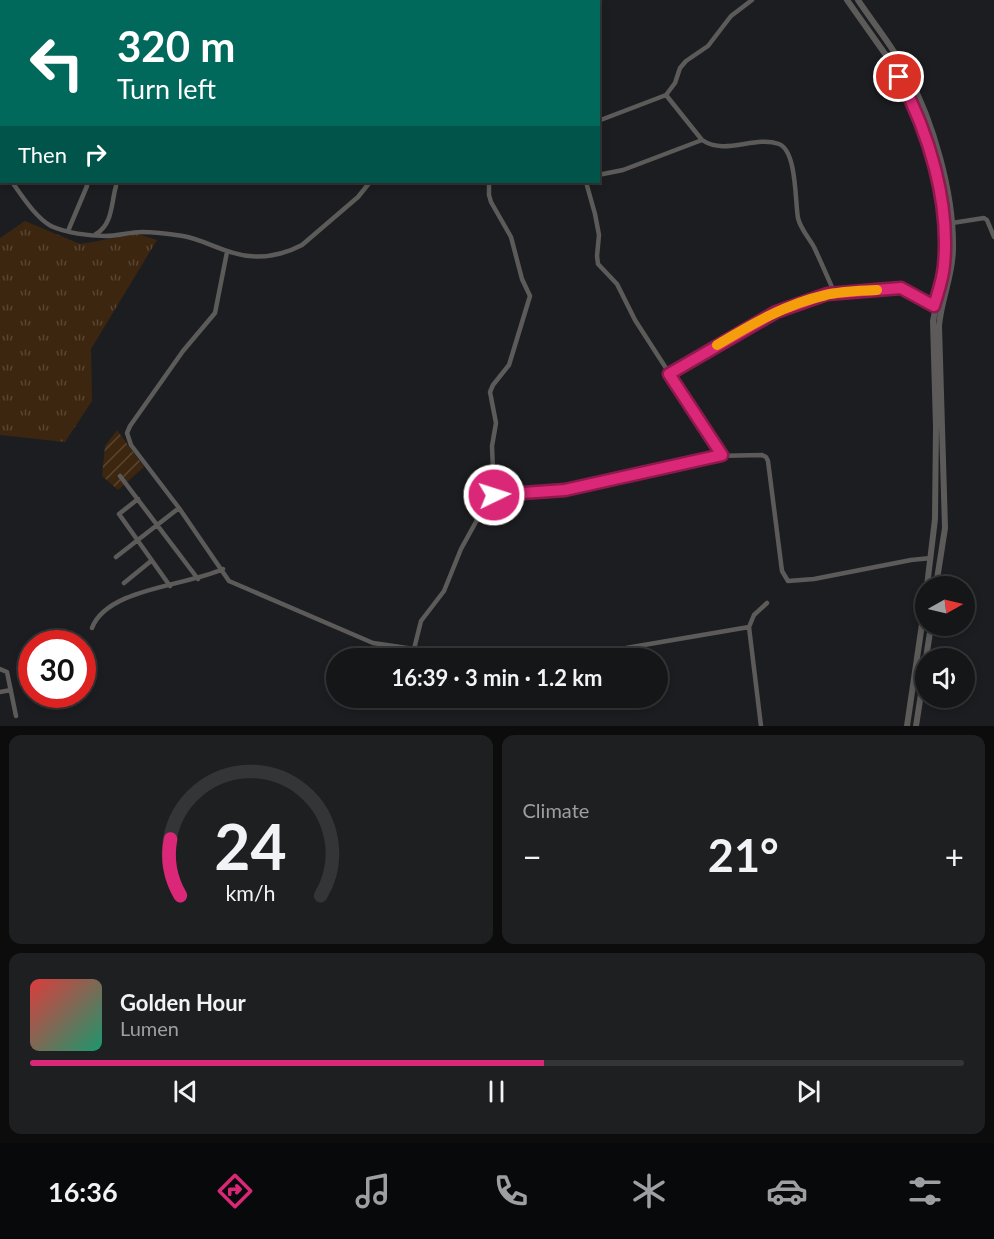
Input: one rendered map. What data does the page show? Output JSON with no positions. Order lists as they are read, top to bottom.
{
  "north": "right",
  "page": {
    "turn": ["320 m", "Turn left"],
    "then": "Then",
    "limit": "30",
    "trip": "16:39 · 3 min · 1.2 km",
    "tile": "Climate",
    "heat": ["−", "21°", "+"],
    "song": ["Golden Hour", "Lumen"],
    "tabs": "16:36",
    "gauge": ["24", "km/h"]
  }
}
